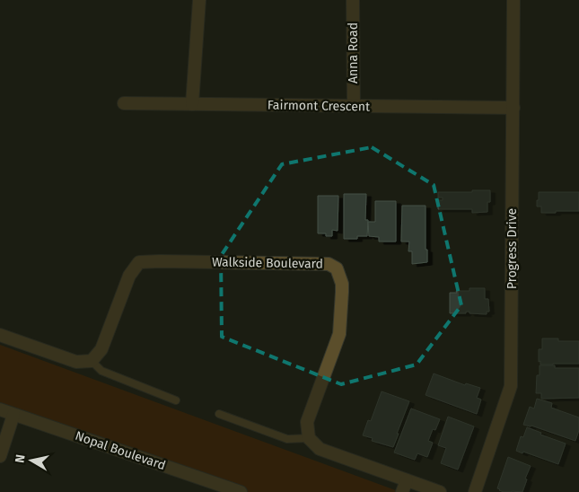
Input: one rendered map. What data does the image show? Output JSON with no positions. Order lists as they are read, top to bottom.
{
  "streets": {
    "street": [
      "Anna Road",
      "Fairmont Crescent",
      "Progress Drive",
      "Walkside Boulevard",
      "Nopal Boulevard"
    ]
  },
  "crossings": [
    ["Anna Road", "Fairmont Crescent"],
    ["Fairmont Crescent", "Progress Drive"]
  ],
  "north": "left"
}
